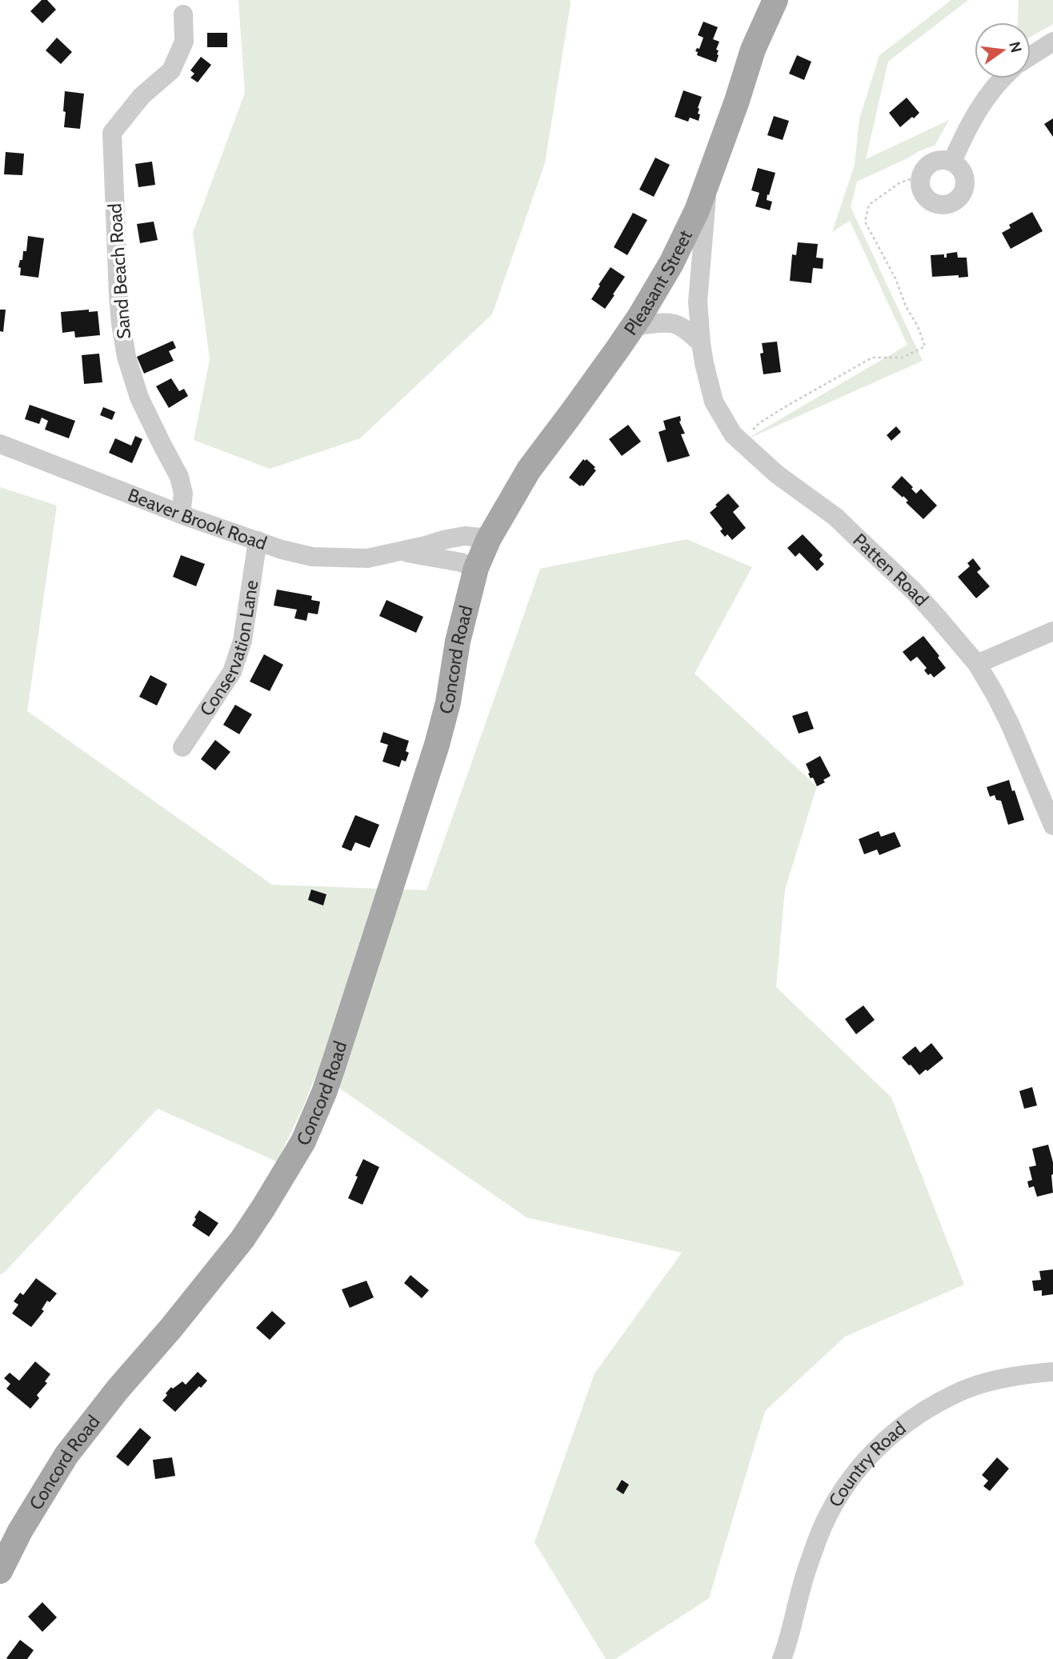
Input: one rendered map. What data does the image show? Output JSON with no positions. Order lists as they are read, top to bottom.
{
  "streets": {
    "main road": ["Pleasant Street", "Concord Road"],
    "street": [
      "Sand Beach Road",
      "Beaver Brook Road",
      "Patten Road",
      "Conservation Lane",
      "Country Road"
    ]
  },
  "crossings": [
    ["Sand Beach Road", "Beaver Brook Road"],
    ["Pleasant Street", "Beaver Brook Road"],
    ["Pleasant Street", "Patten Road"],
    ["Pleasant Street", "Concord Road"],
    ["Beaver Brook Road", "Conservation Lane"],
    ["Beaver Brook Road", "Concord Road"]
  ],
  "north": "right"
}
